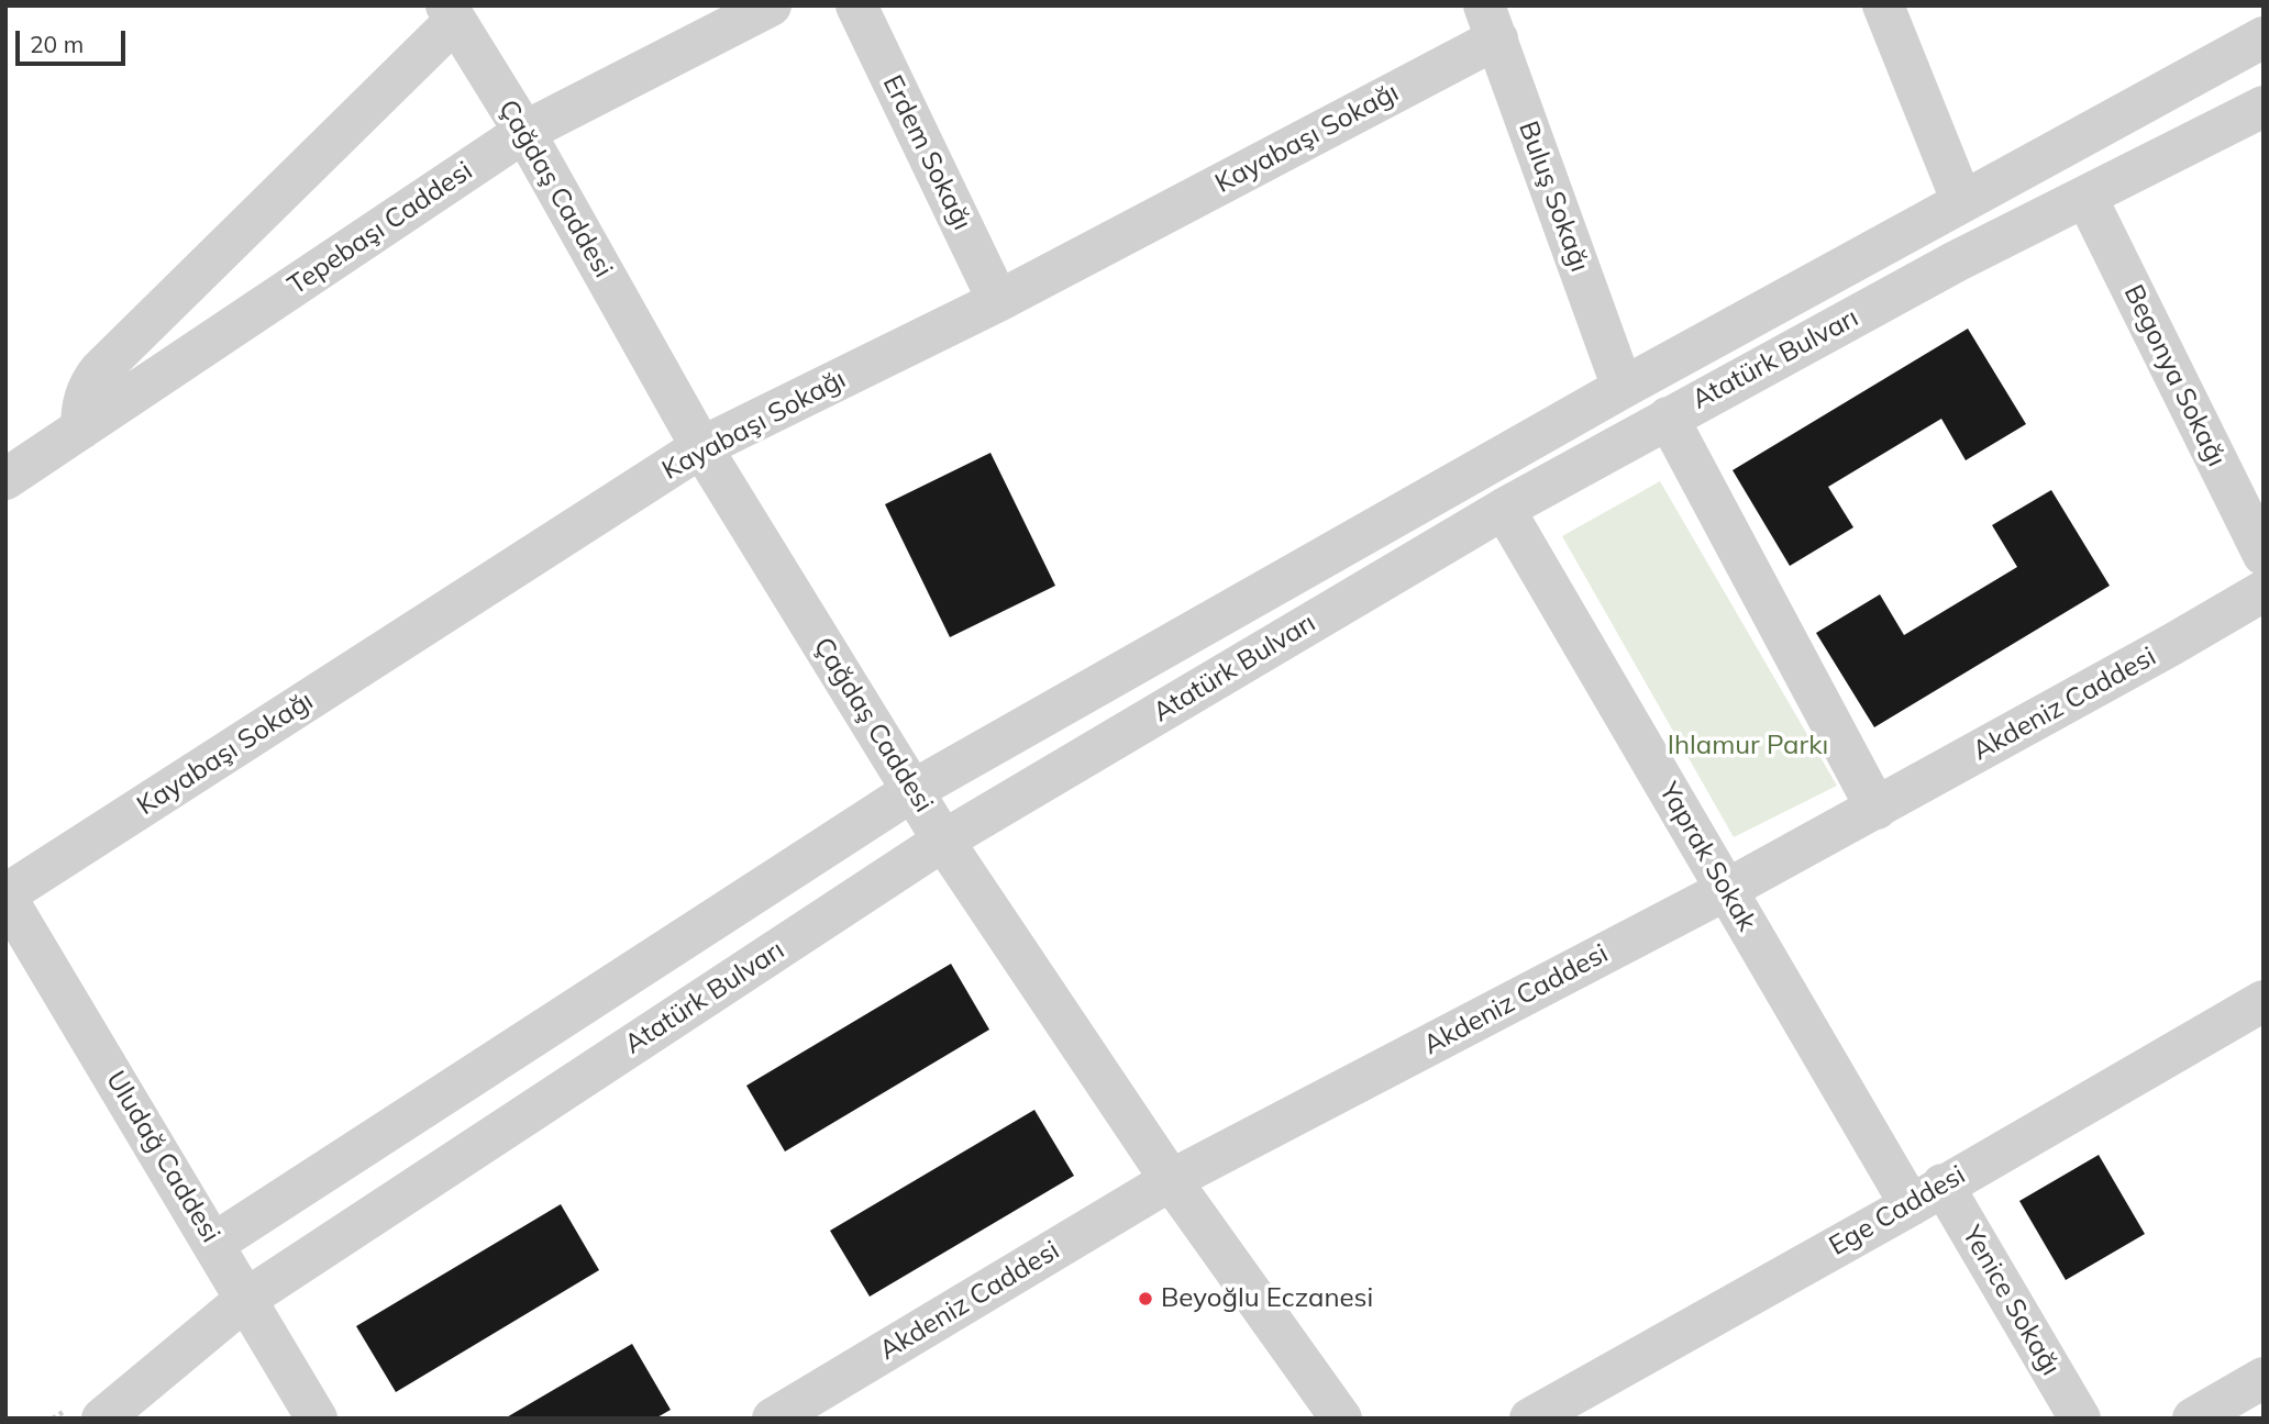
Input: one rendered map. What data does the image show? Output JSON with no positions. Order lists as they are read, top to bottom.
{
  "streets": {
    "street": [
      "Kayabaşı Sokağı",
      "Erdem Sokağı",
      "Çağdaş Caddesi",
      "Buluş Sokağı",
      "Tepebaşı Caddesi",
      "Atatürk Bulvarı",
      "Begonya Sokağı",
      "Akdeniz Caddesi",
      "Yaprak Sokak",
      "Uludağ Caddesi",
      "Ege Caddesi",
      "Yenice Sokağı"
    ]
  },
  "crossings": [
    ["Kayabaşı Sokağı", "Erdem Sokağı"],
    ["Kayabaşı Sokağı", "Çağdaş Caddesi"],
    ["Kayabaşı Sokağı", "Buluş Sokağı"],
    ["Kayabaşı Sokağı", "Uludağ Caddesi"],
    ["Çağdaş Caddesi", "Tepebaşı Caddesi"],
    ["Çağdaş Caddesi", "Atatürk Bulvarı"],
    ["Çağdaş Caddesi", "Akdeniz Caddesi"],
    ["Atatürk Bulvarı", "Begonya Sokağı"],
    ["Atatürk Bulvarı", "Yaprak Sokak"],
    ["Atatürk Bulvarı", "Uludağ Caddesi"],
    ["Akdeniz Caddesi", "Yaprak Sokak"],
    ["Yaprak Sokak", "Ege Caddesi"],
    ["Yaprak Sokak", "Yenice Sokağı"],
    ["Ege Caddesi", "Yenice Sokağı"]
  ],
  "parks": ["Ihlamur Parkı"],
  "places": ["Beyoğlu Eczanesi"],
  "scale_bar": "20 m"
}
